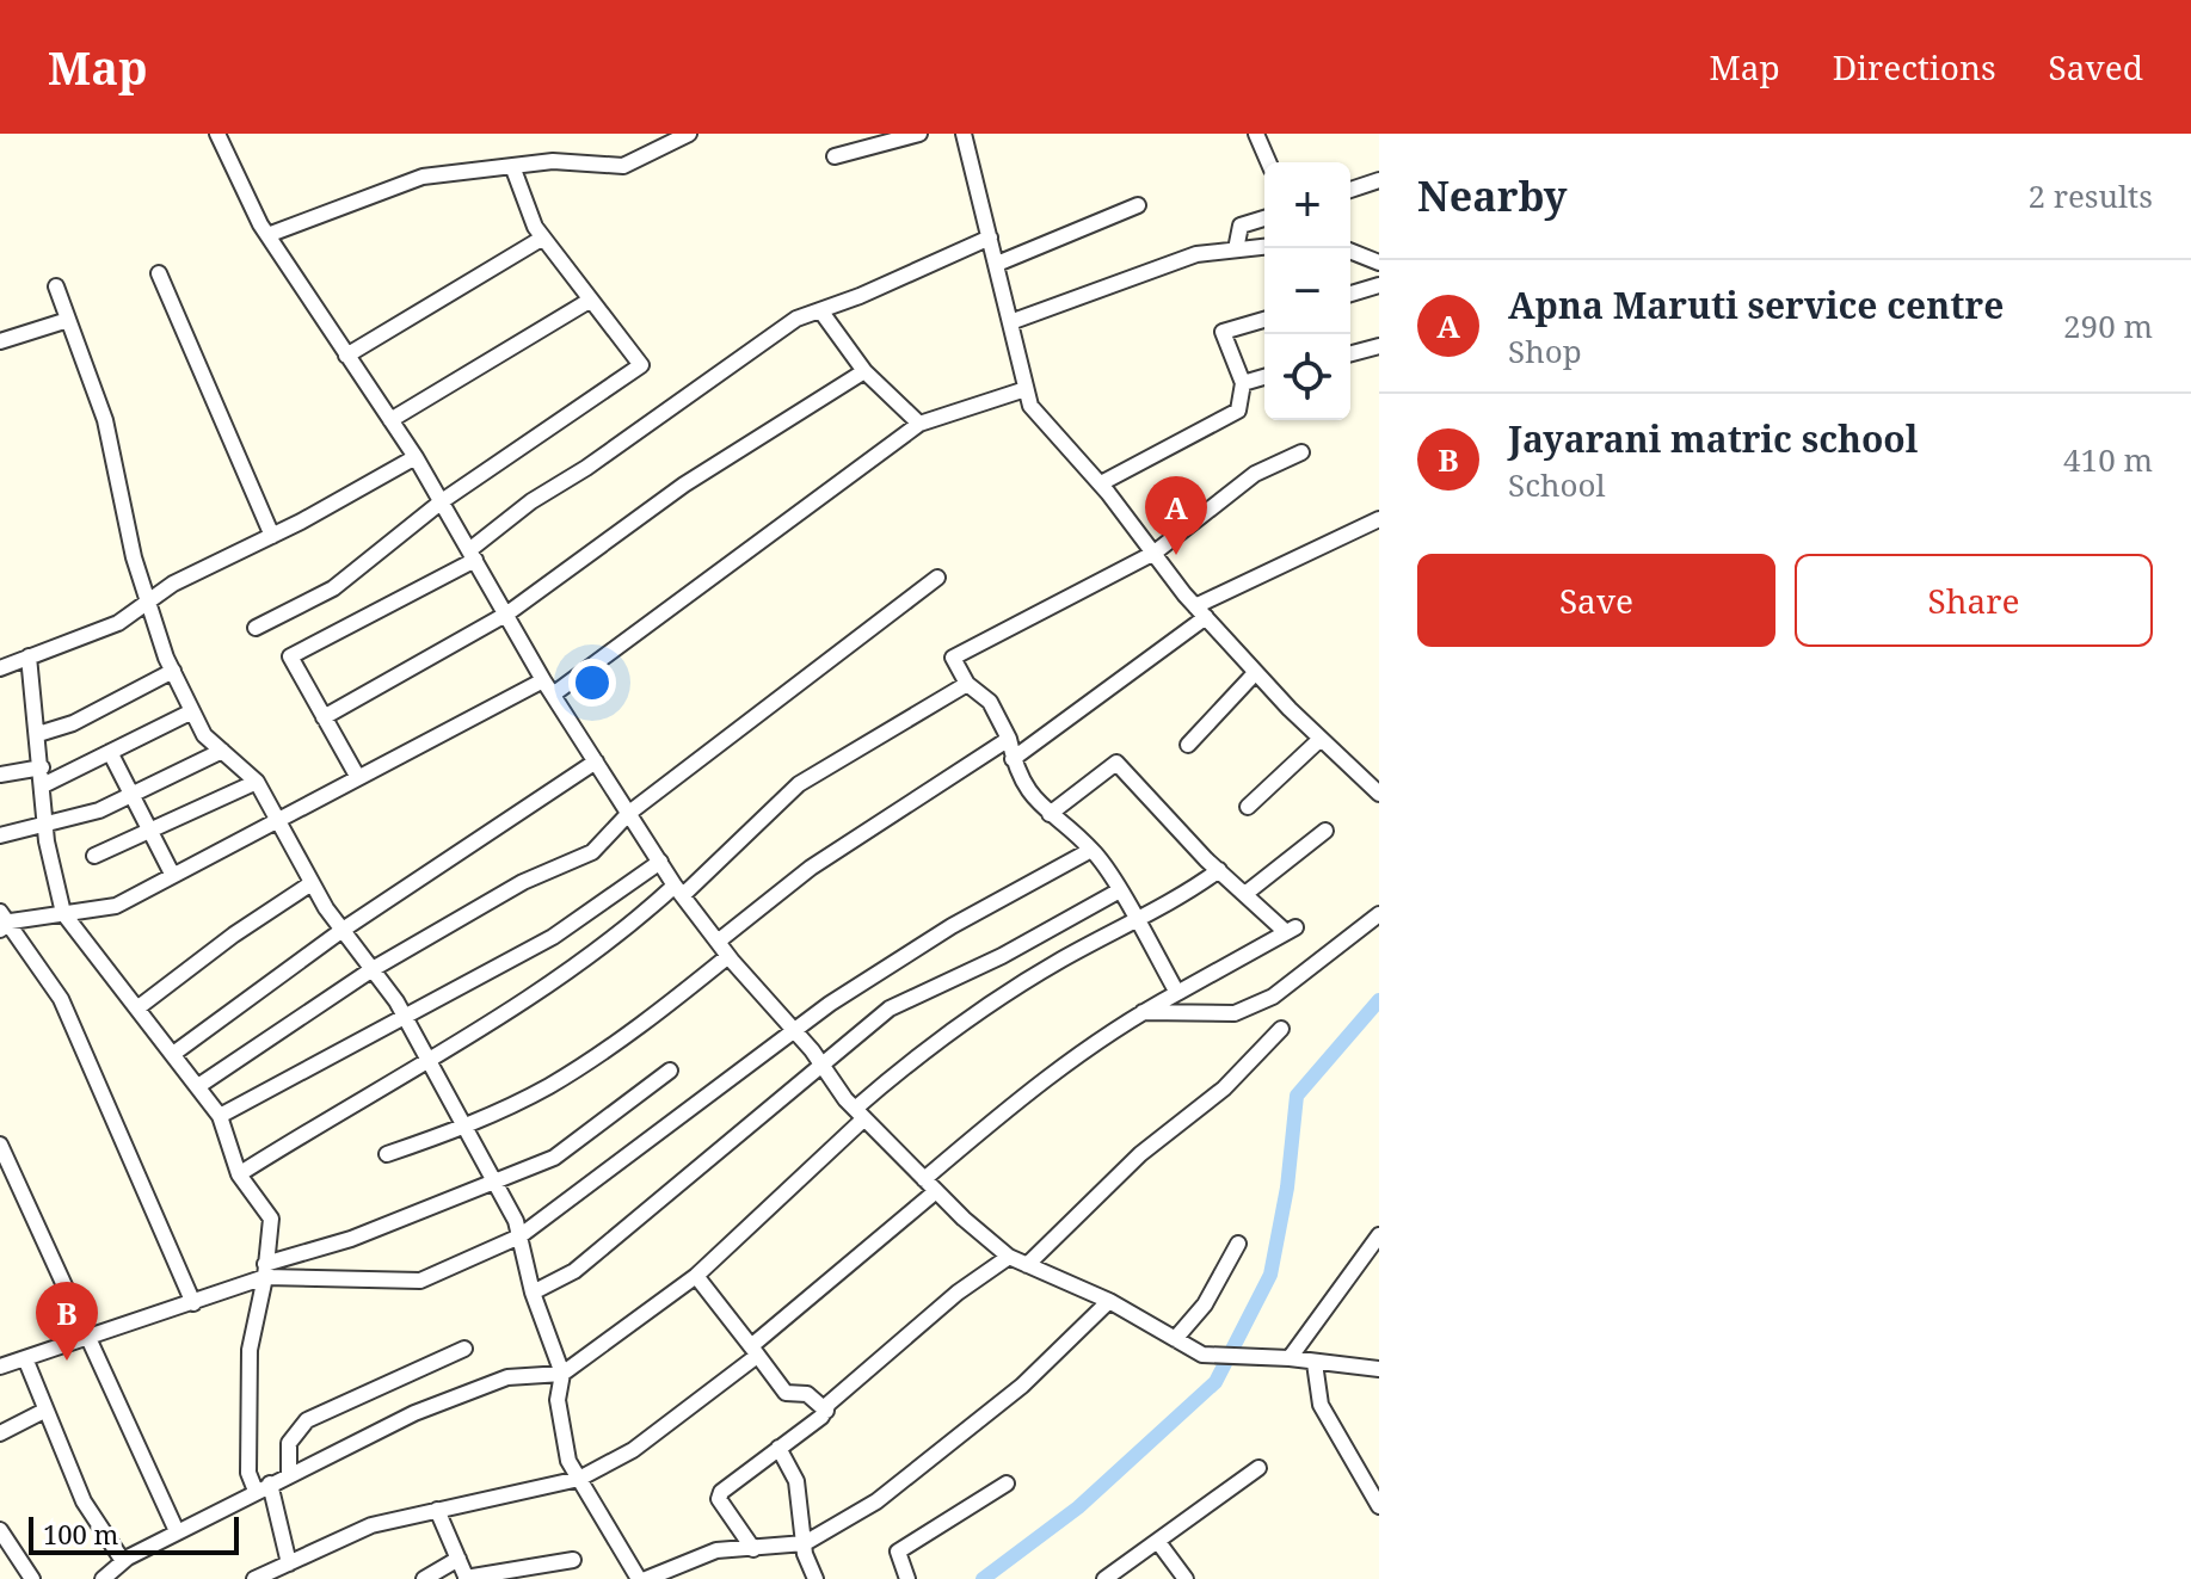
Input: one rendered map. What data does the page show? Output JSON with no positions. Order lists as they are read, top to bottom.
{
  "scale_bar": "100 m",
  "page": {
    "header": "Map",
    "nav": ["Map", "Directions", "Saved"],
    "heading": ["Nearby", "2 results"],
    "map_buttons": ["+", "−"],
    "list": [
      {
        "mark": "A",
        "name": "Apna Maruti service centre",
        "note": "Shop",
        "value": "290 m"
      },
      {
        "mark": "B",
        "name": "Jayarani matric school",
        "note": "School",
        "value": "410 m"
      }
    ],
    "pins": ["A", "B"],
    "buttons": ["Save", "Share"],
    "scale": "100 m"
  }
}
